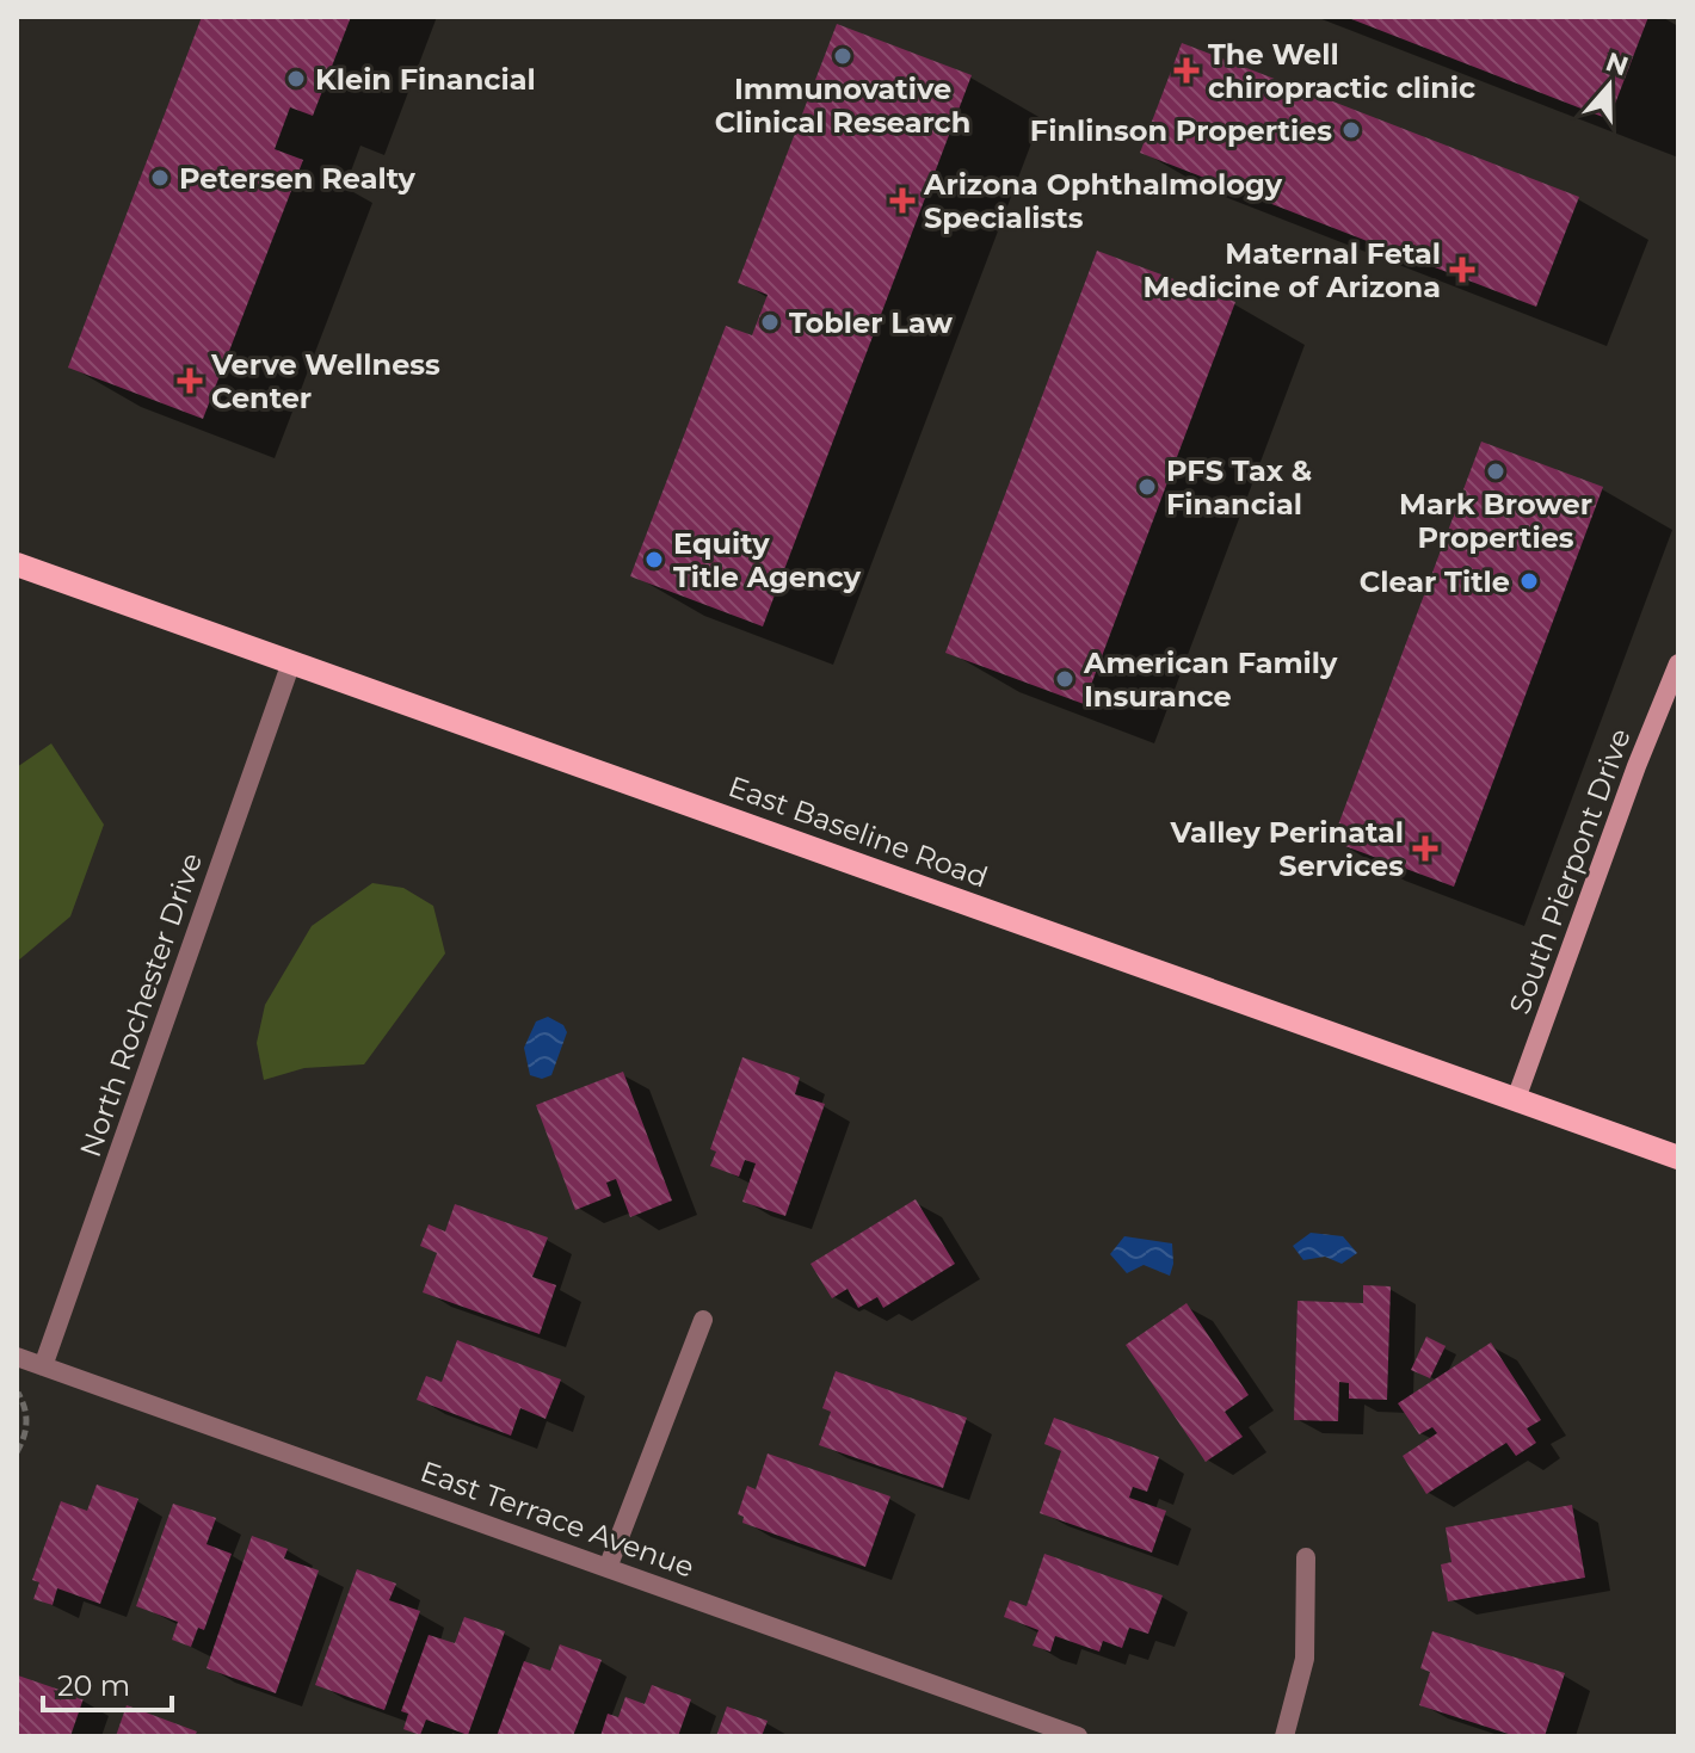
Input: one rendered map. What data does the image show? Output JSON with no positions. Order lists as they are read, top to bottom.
{
  "streets": {
    "main road": ["East Baseline Road"],
    "street": ["South Pierpont Drive", "North Rochester Drive", "East Terrace Avenue"]
  },
  "crossings": [
    ["East Baseline Road", "South Pierpont Drive"],
    ["East Baseline Road", "North Rochester Drive"],
    ["North Rochester Drive", "East Terrace Avenue"]
  ],
  "places": {
    "other": [
      "Immunovative Clinical Research",
      "Klein Financial",
      "Finlinson Properties",
      "Petersen Realty",
      "Tobler Law",
      "Mark Brower Properties",
      "PFS Tax & Financial",
      "Equity Title Agency",
      "Clear Title",
      "American Family Insurance"
    ],
    "health": [
      "The Well chiropractic clinic",
      "Arizona Ophthalmology Specialists",
      "Maternal Fetal Medicine of Arizona",
      "Verve Wellness Center",
      "Valley Perinatal Services"
    ]
  },
  "scale_bar": "20 m",
  "north": "top"
}
